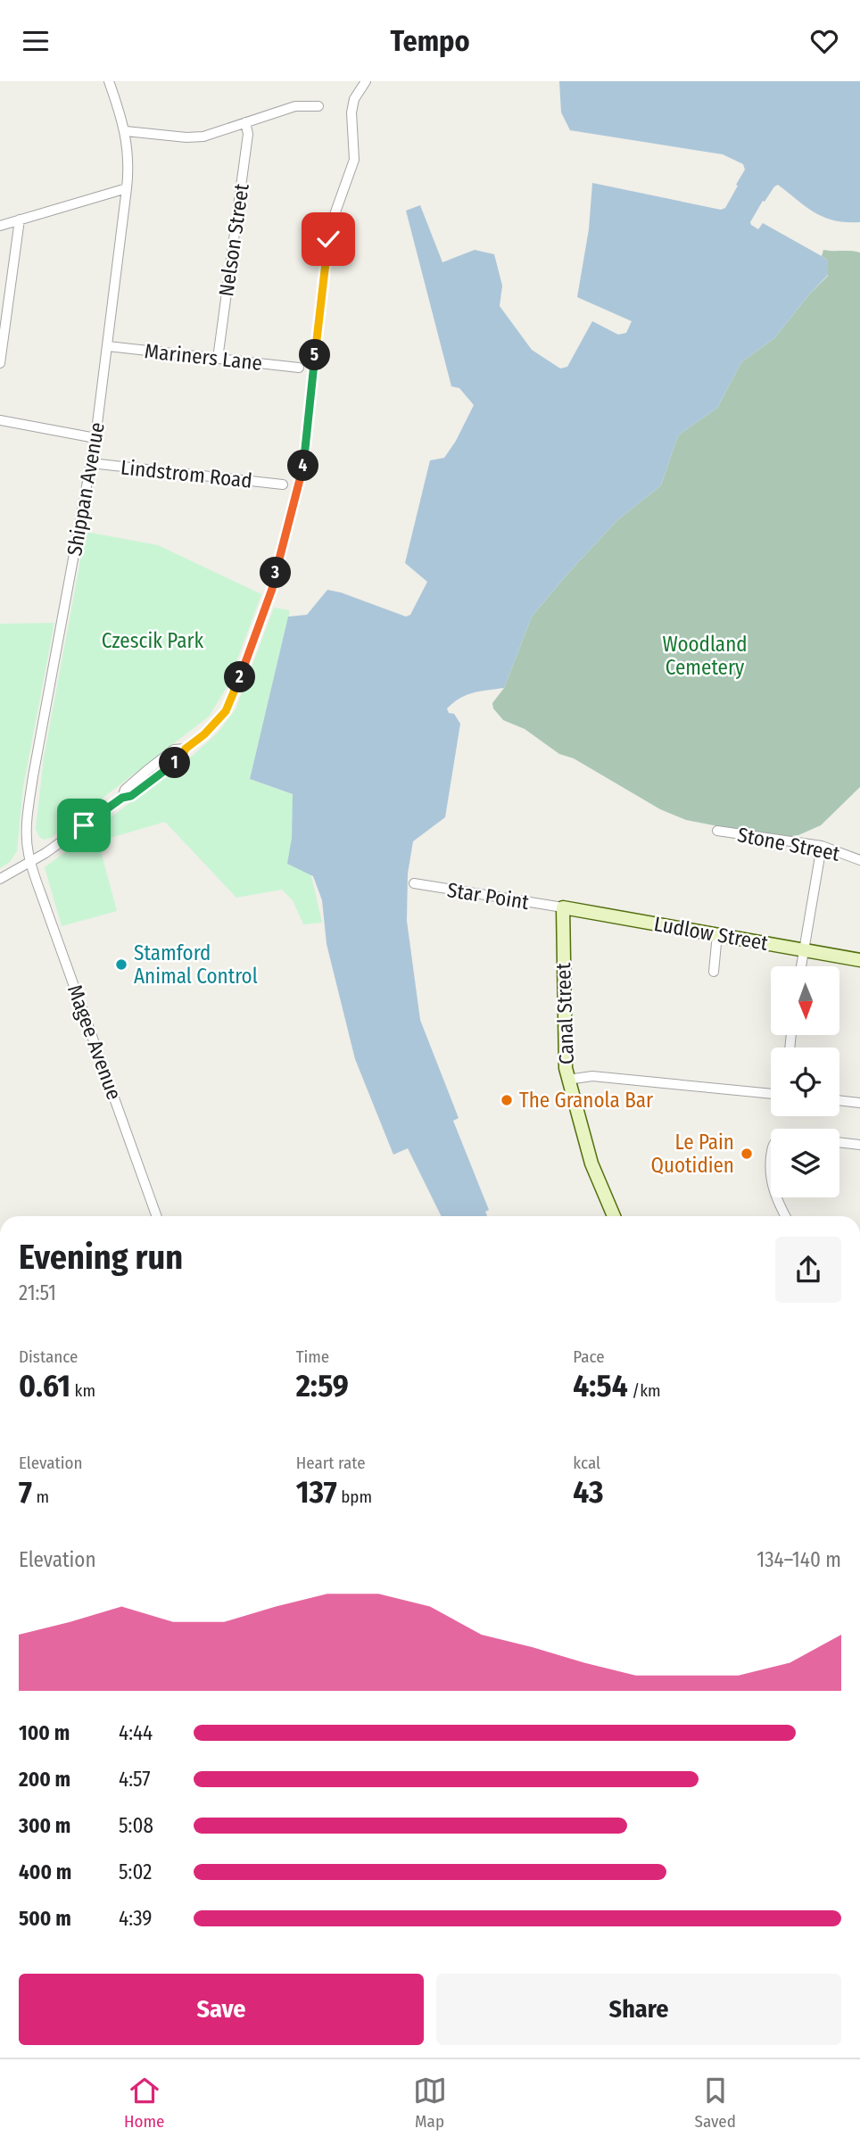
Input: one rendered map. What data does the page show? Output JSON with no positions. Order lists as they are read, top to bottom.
{
  "streets": {
    "street": [
      "Nelson Street",
      "Mariners Lane",
      "Lindstrom Road",
      "Shippan Avenue",
      "Stone Street",
      "Star Point",
      "Ludlow Street",
      "Canal Street",
      "Magee Avenue"
    ]
  },
  "crossings": [
    ["Nelson Street", "Mariners Lane"],
    ["Mariners Lane", "Shippan Avenue"],
    ["Lindstrom Road", "Shippan Avenue"],
    ["Shippan Avenue", "Magee Avenue"],
    ["Star Point", "Ludlow Street"],
    ["Star Point", "Canal Street"],
    ["Ludlow Street", "Canal Street"]
  ],
  "parks": ["Czescik Park", "Woodland Cemetery"],
  "places": ["Stamford Animal Control", "The Granola Bar", "Le Pain Quotidien"],
  "north": "bottom",
  "page": {
    "header": "Tempo",
    "pins": [
      "5",
      "4",
      "3",
      "2",
      "1"
    ],
    "heading": ["Evening run", "21:51"],
    "stats": [
      ["Distance", "0.61 km"],
      ["Time", "2:59"],
      ["Pace", "4:54 /km"],
      ["Elevation", "7 m"],
      ["Heart rate", "137 bpm"],
      ["kcal", "43"]
    ],
    "chart": ["Elevation", "134–140 m"],
    "list": [
      {
        "name": "100 m",
        "note": "4:44"
      },
      {
        "name": "200 m",
        "note": "4:57"
      },
      {
        "name": "300 m",
        "note": "5:08"
      },
      {
        "name": "400 m",
        "note": "5:02"
      },
      {
        "name": "500 m",
        "note": "4:39"
      }
    ],
    "buttons": ["Save", "Share"],
    "tabs": ["Home", "Map", "Saved"]
  }
}
